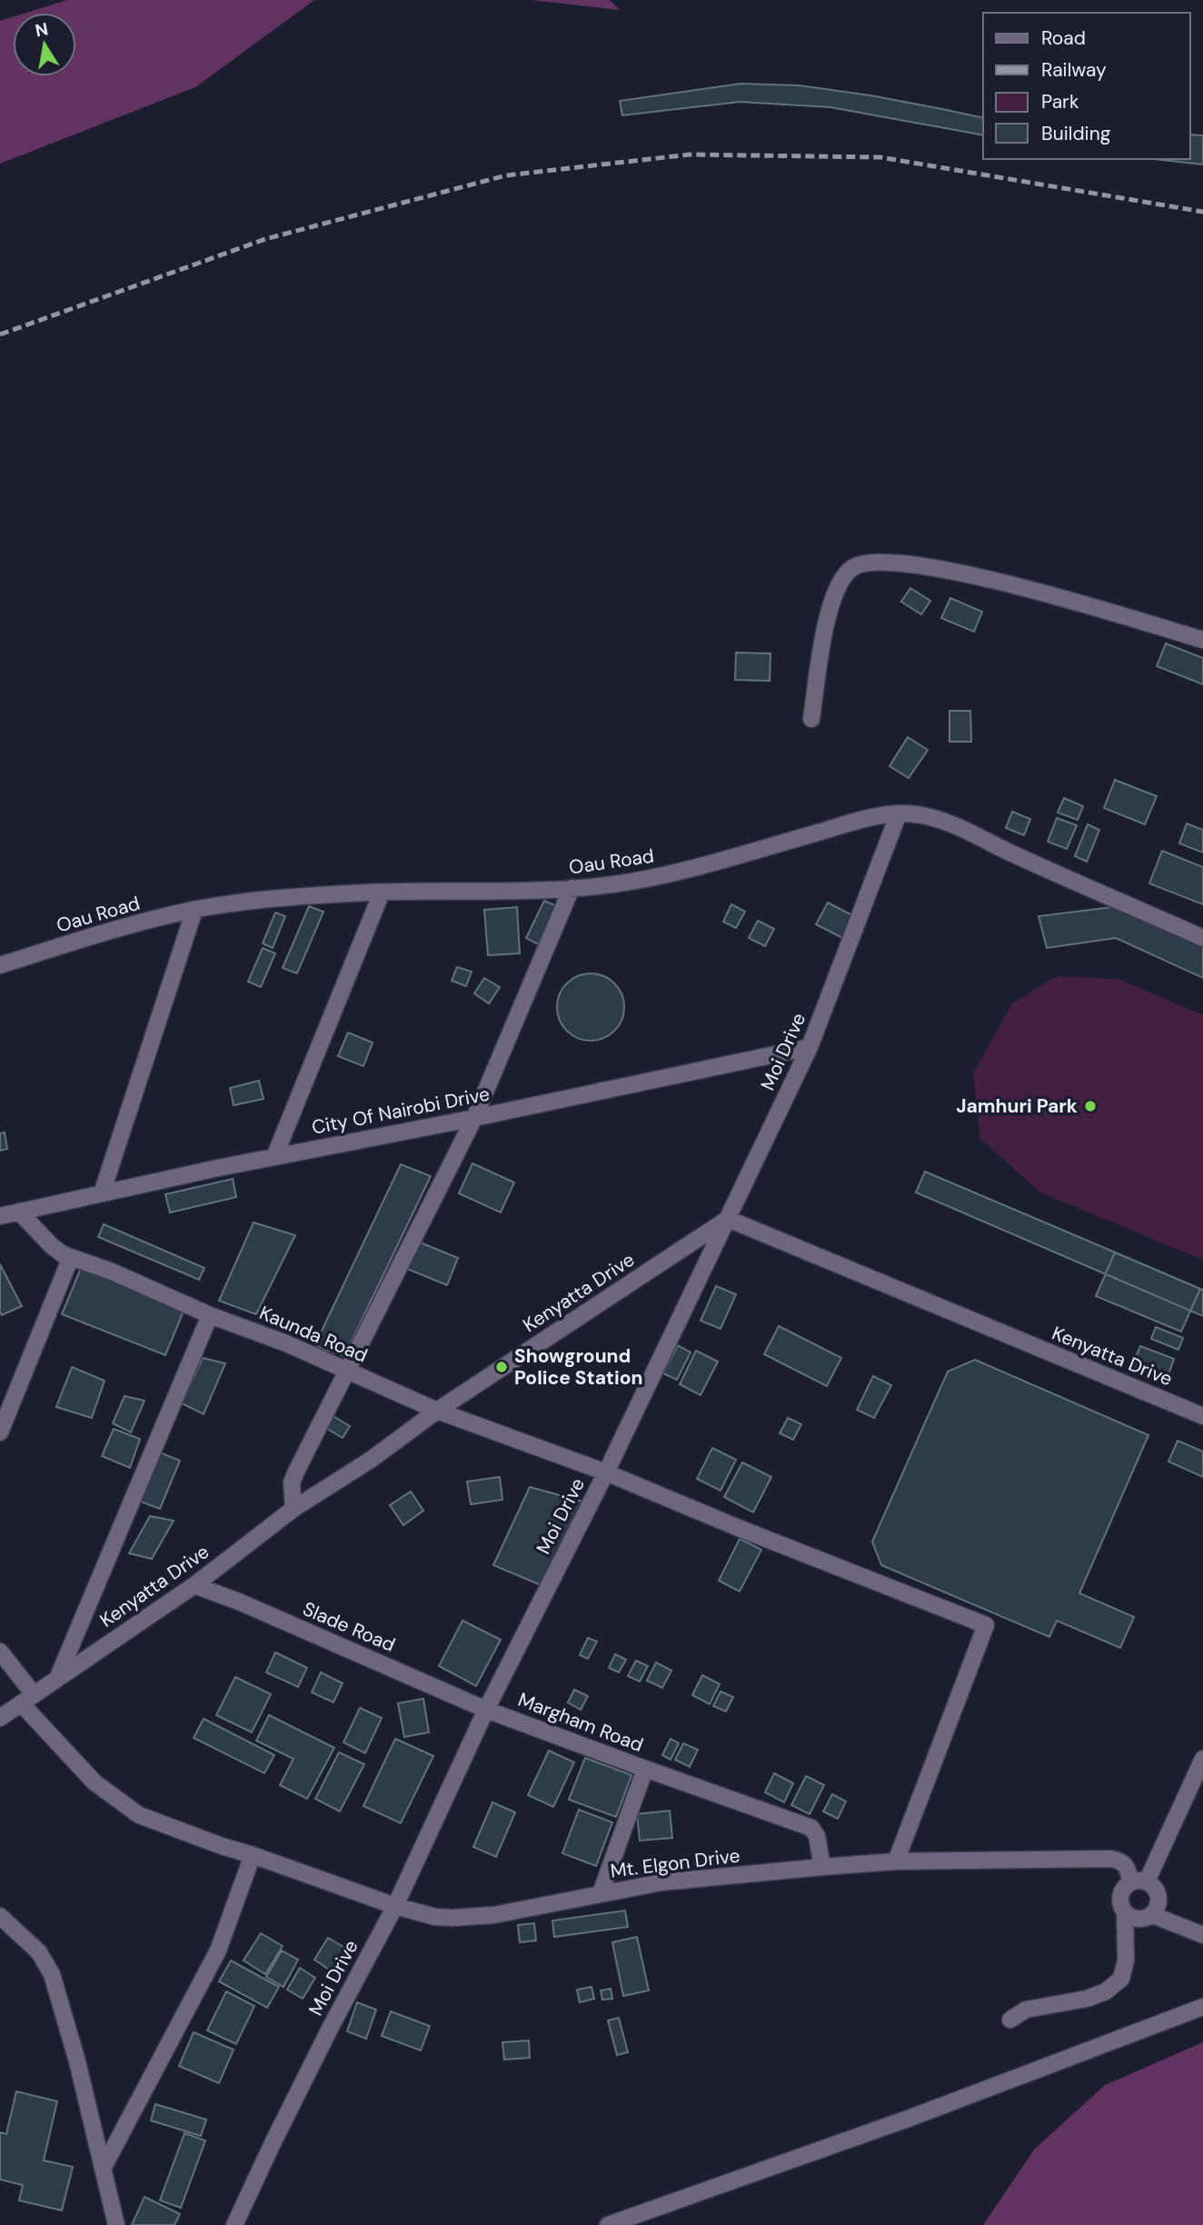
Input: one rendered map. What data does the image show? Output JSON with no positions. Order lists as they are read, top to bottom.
{
  "streets": {
    "street": [
      "Oau Road",
      "Moi Drive",
      "City Of Nairobi Drive",
      "Kenyatta Drive",
      "Kaunda Road",
      "Slade Road",
      "Margham Road",
      "Mt. Elgon Drive"
    ]
  },
  "crossings": [
    ["Oau Road", "Moi Drive"],
    ["Moi Drive", "City Of Nairobi Drive"],
    ["Moi Drive", "Kenyatta Drive"],
    ["Moi Drive", "Kaunda Road"],
    ["Moi Drive", "Slade Road"],
    ["Moi Drive", "Margham Road"],
    ["Moi Drive", "Mt. Elgon Drive"],
    ["City Of Nairobi Drive", "Kaunda Road"],
    ["Kenyatta Drive", "Kaunda Road"],
    ["Kenyatta Drive", "Slade Road"],
    ["Kenyatta Drive", "Mt. Elgon Drive"],
    ["Kaunda Road", "Mt. Elgon Drive"],
    ["Slade Road", "Margham Road"],
    ["Margham Road", "Mt. Elgon Drive"]
  ],
  "places": ["Jamhuri Park", "Showground Police Station"],
  "legend": [
    "Road",
    "Railway",
    "Park",
    "Building"
  ],
  "north": "top"
}
